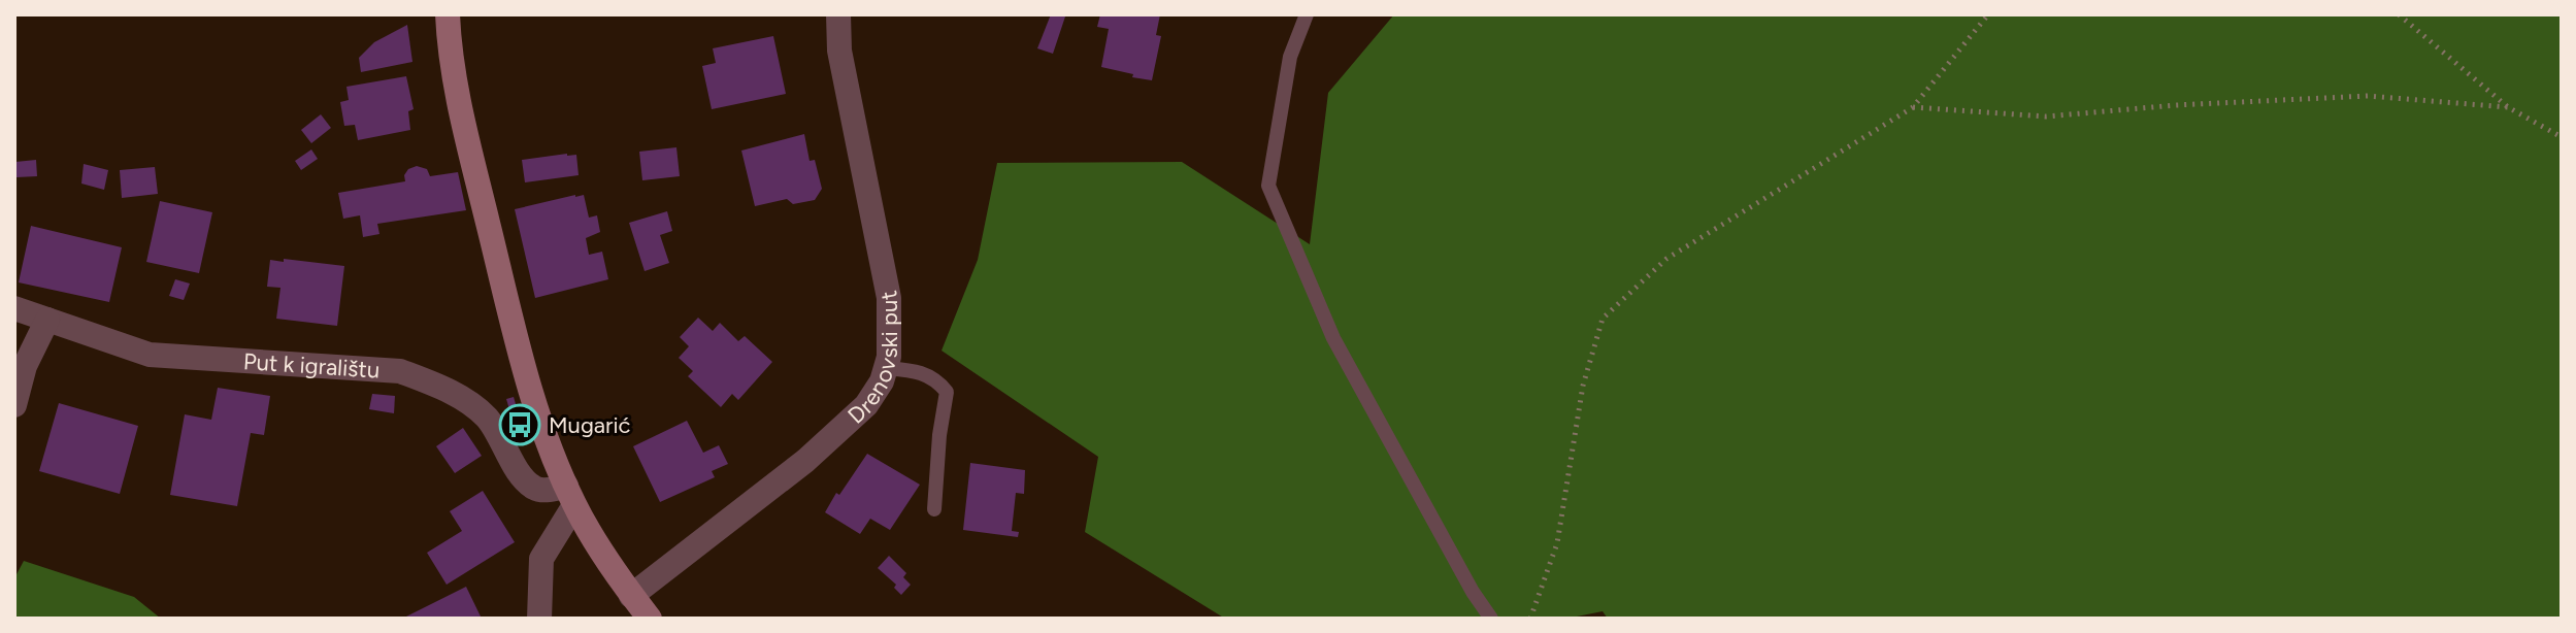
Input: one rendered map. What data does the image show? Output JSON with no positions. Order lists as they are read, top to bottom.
{
  "streets": {
    "street": ["Drenovski put", "Put k igralištu"]
  },
  "places": {
    "bus stop": ["Mugarić"]
  }
}
